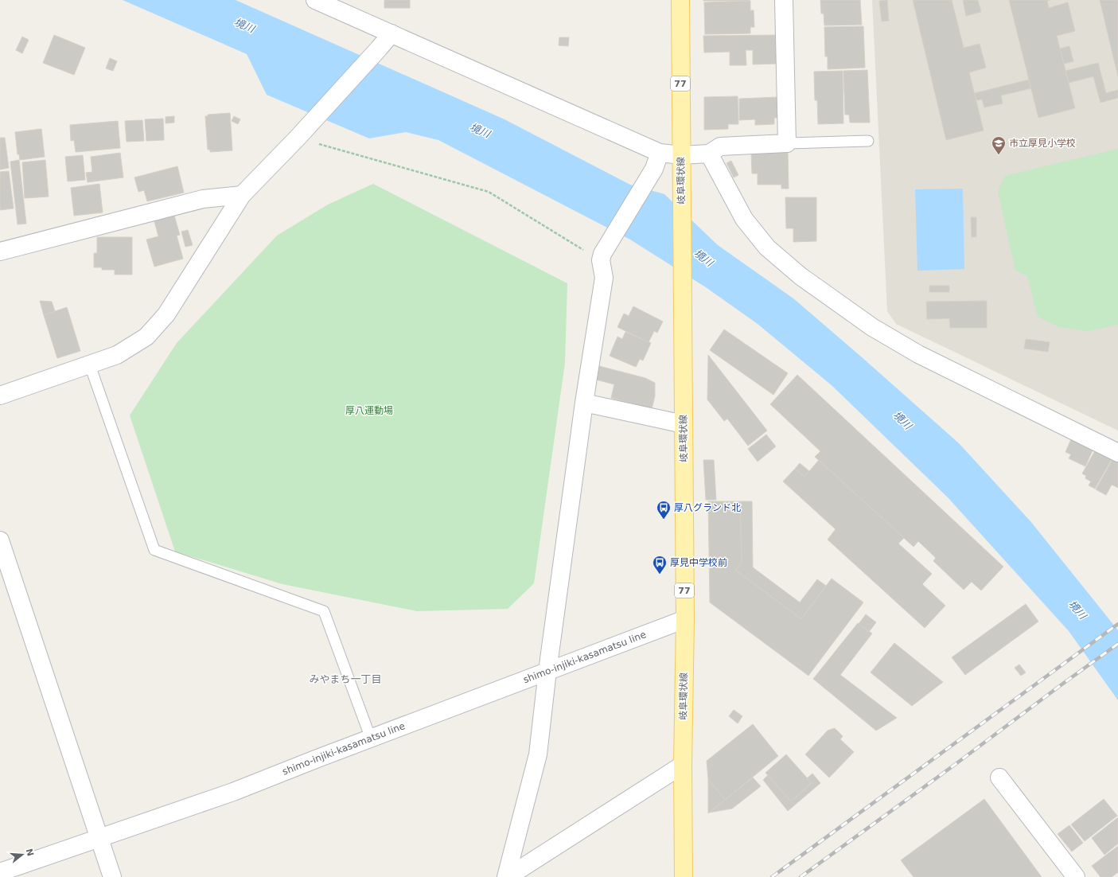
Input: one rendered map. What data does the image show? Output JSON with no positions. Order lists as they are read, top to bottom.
{
  "streets": {
    "main road": ["77", "岐阜環状線"],
    "street": ["shimo-injiki-kasamatsu line"]
  },
  "crossings": [
    ["岐阜環状線", "shimo-injiki-kasamatsu line"]
  ],
  "districts": ["みやまち一丁目"],
  "water": ["境川"],
  "parks": ["厚八運動場"],
  "places": {
    "school or university": ["市立厚見小学校"],
    "bus stop": ["厚八グランド北", "厚見中学校前"]
  },
  "north": "right"
}
